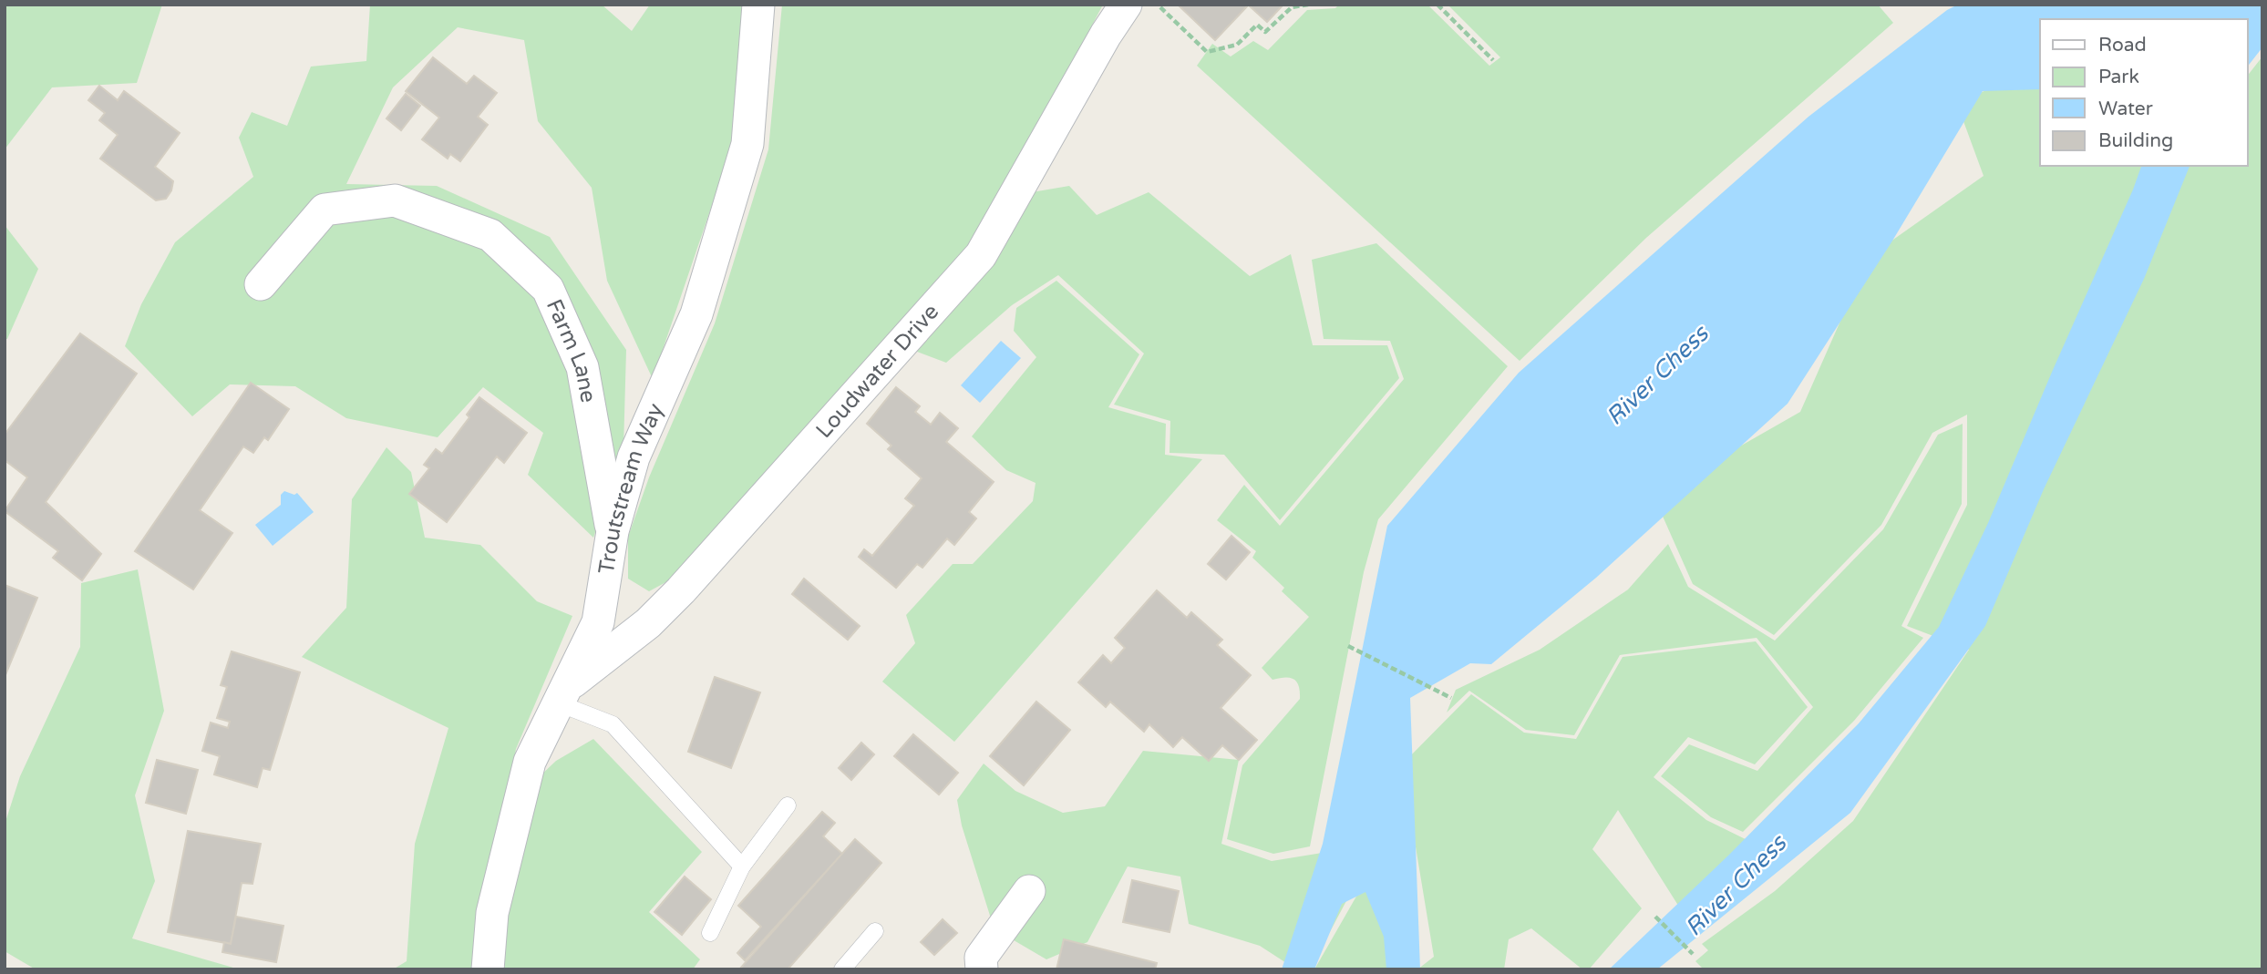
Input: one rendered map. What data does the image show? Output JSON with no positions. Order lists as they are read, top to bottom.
{
  "streets": {
    "street": ["Farm Lane", "Loudwater Drive", "Troutstream Way"]
  },
  "crossings": [
    ["Farm Lane", "Troutstream Way"],
    ["Loudwater Drive", "Troutstream Way"]
  ],
  "water": ["River Chess"],
  "legend": [
    "Road",
    "Park",
    "Water",
    "Building"
  ]
}
